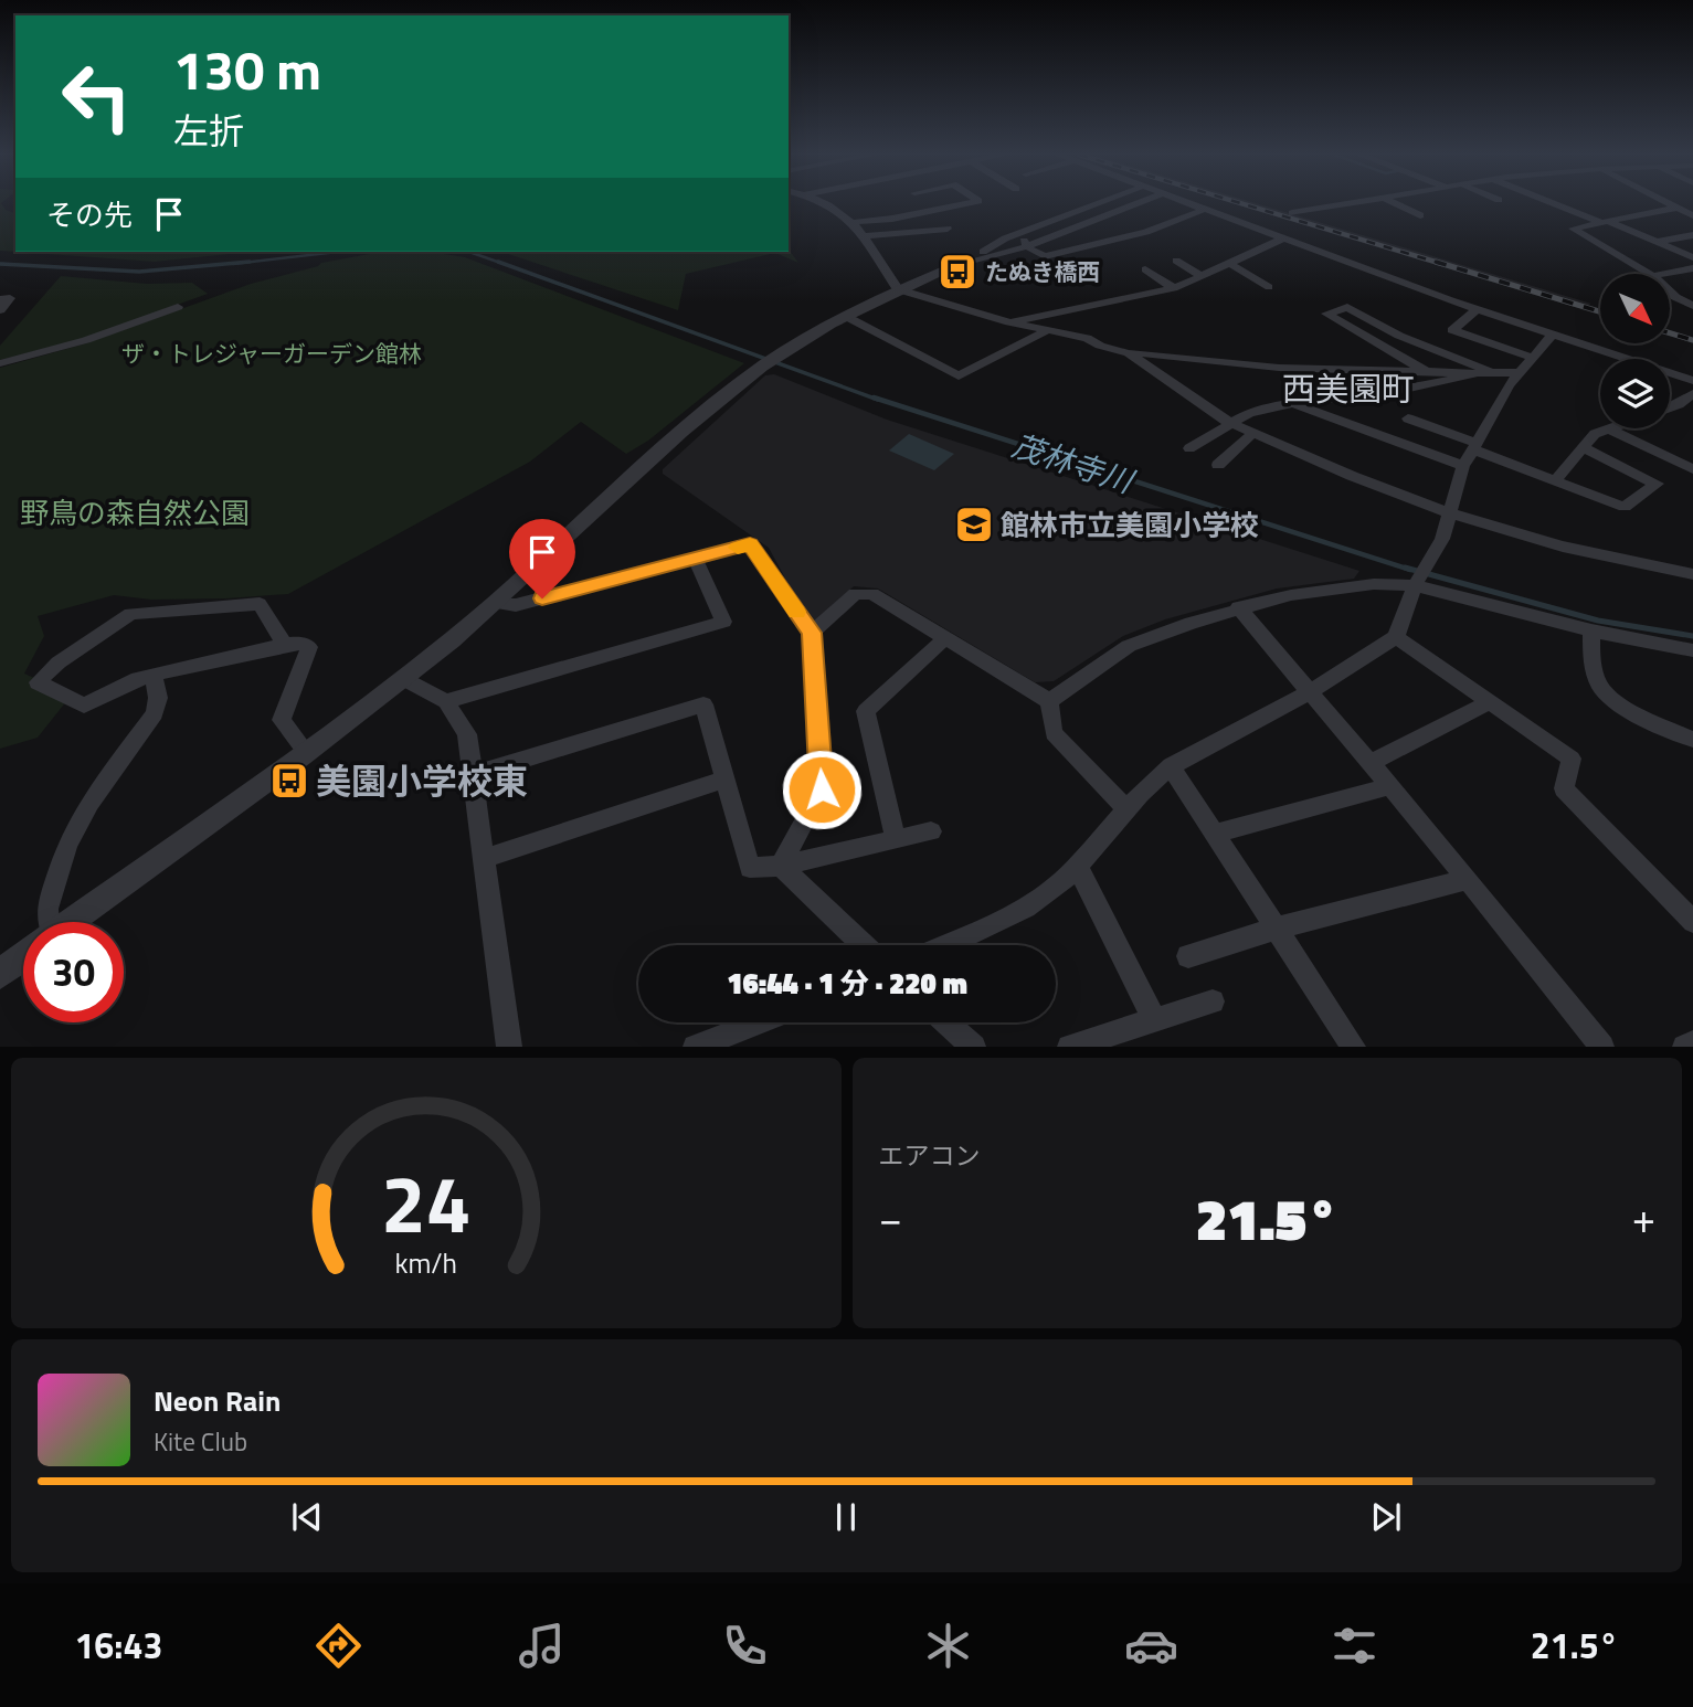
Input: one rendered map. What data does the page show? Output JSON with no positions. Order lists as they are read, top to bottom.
{
  "districts": ["西美園町"],
  "water": ["茂林寺川"],
  "parks": ["ザ・トレジャーガーデン館林", "野鳥の森自然公園"],
  "places": {
    "bus stop": ["たぬき橋西", "美園小学校東"],
    "school or university": ["館林市立美園小学校"]
  },
  "north": "bottom right",
  "page": {
    "turn": ["130 m", "左折"],
    "then": "その先",
    "limit": "30",
    "trip": "16:44 · 1 分 · 220 m",
    "tile": "エアコン",
    "heat": ["−", "21.5°", "+"],
    "song": ["Neon Rain", "Kite Club"],
    "tabs": ["16:43", "21.5°"],
    "gauge": ["24", "km/h"]
  }
}
